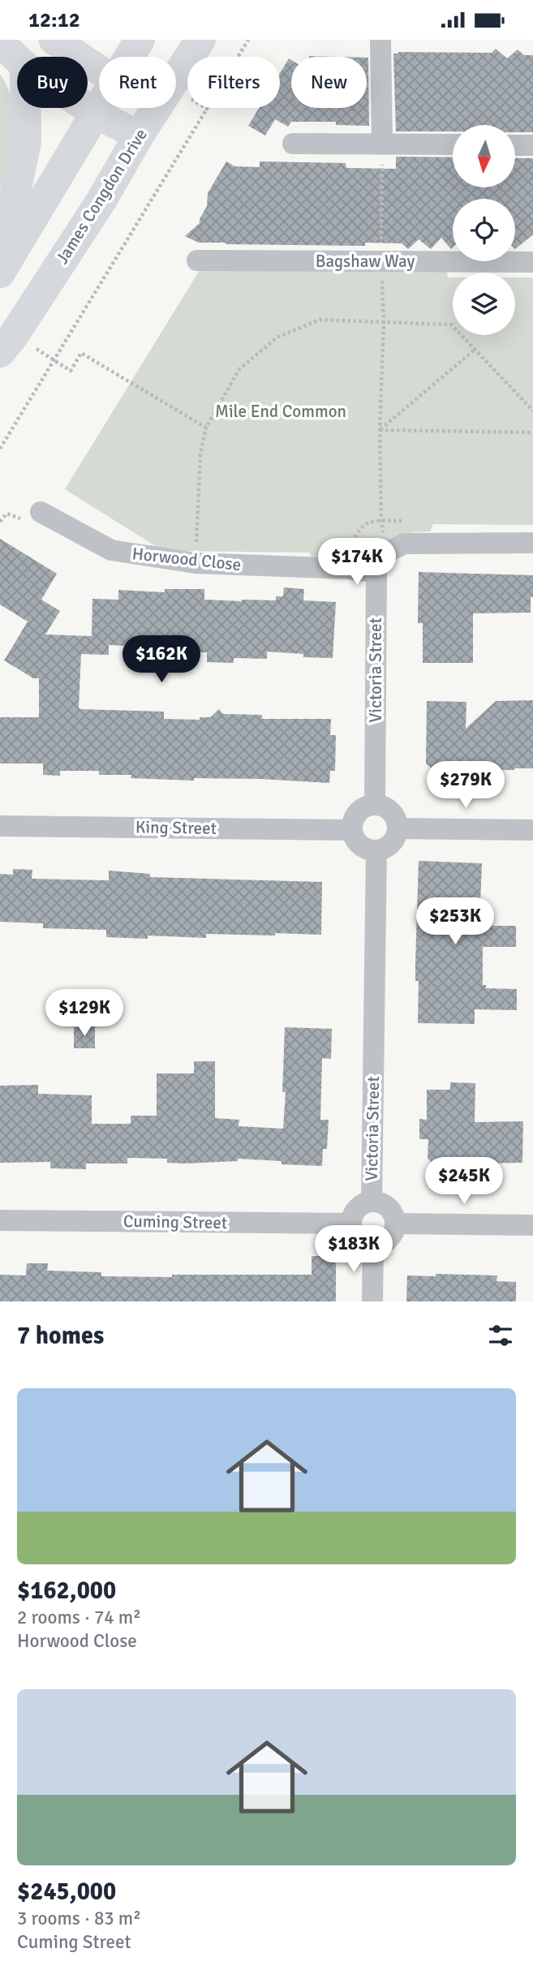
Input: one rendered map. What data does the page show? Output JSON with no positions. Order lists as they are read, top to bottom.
{
  "streets": {
    "highway": ["James Congdon Drive"],
    "street": [
      "Bagshaw Way",
      "Horwood Close",
      "Victoria Street",
      "King Street",
      "Cuming Street"
    ]
  },
  "crossings": [
    ["Horwood Close", "Victoria Street"],
    ["Victoria Street", "King Street"],
    ["Victoria Street", "Cuming Street"]
  ],
  "parks": ["Mile End Common"],
  "north": "bottom",
  "page": {
    "status": "12:12",
    "chip": [
      "Buy",
      "Rent",
      "Filters",
      "New"
    ],
    "price": [
      "$174K",
      "$162K",
      "$279K",
      "$253K",
      "$129K",
      "$245K",
      "$183K"
    ],
    "heading": "7 homes",
    "list": [
      {
        "name": "$162,000",
        "note": "2 rooms · 74 m² · Horwood Close"
      },
      {
        "name": "$245,000",
        "note": "3 rooms · 83 m² · Cuming Street"
      }
    ]
  }
}
